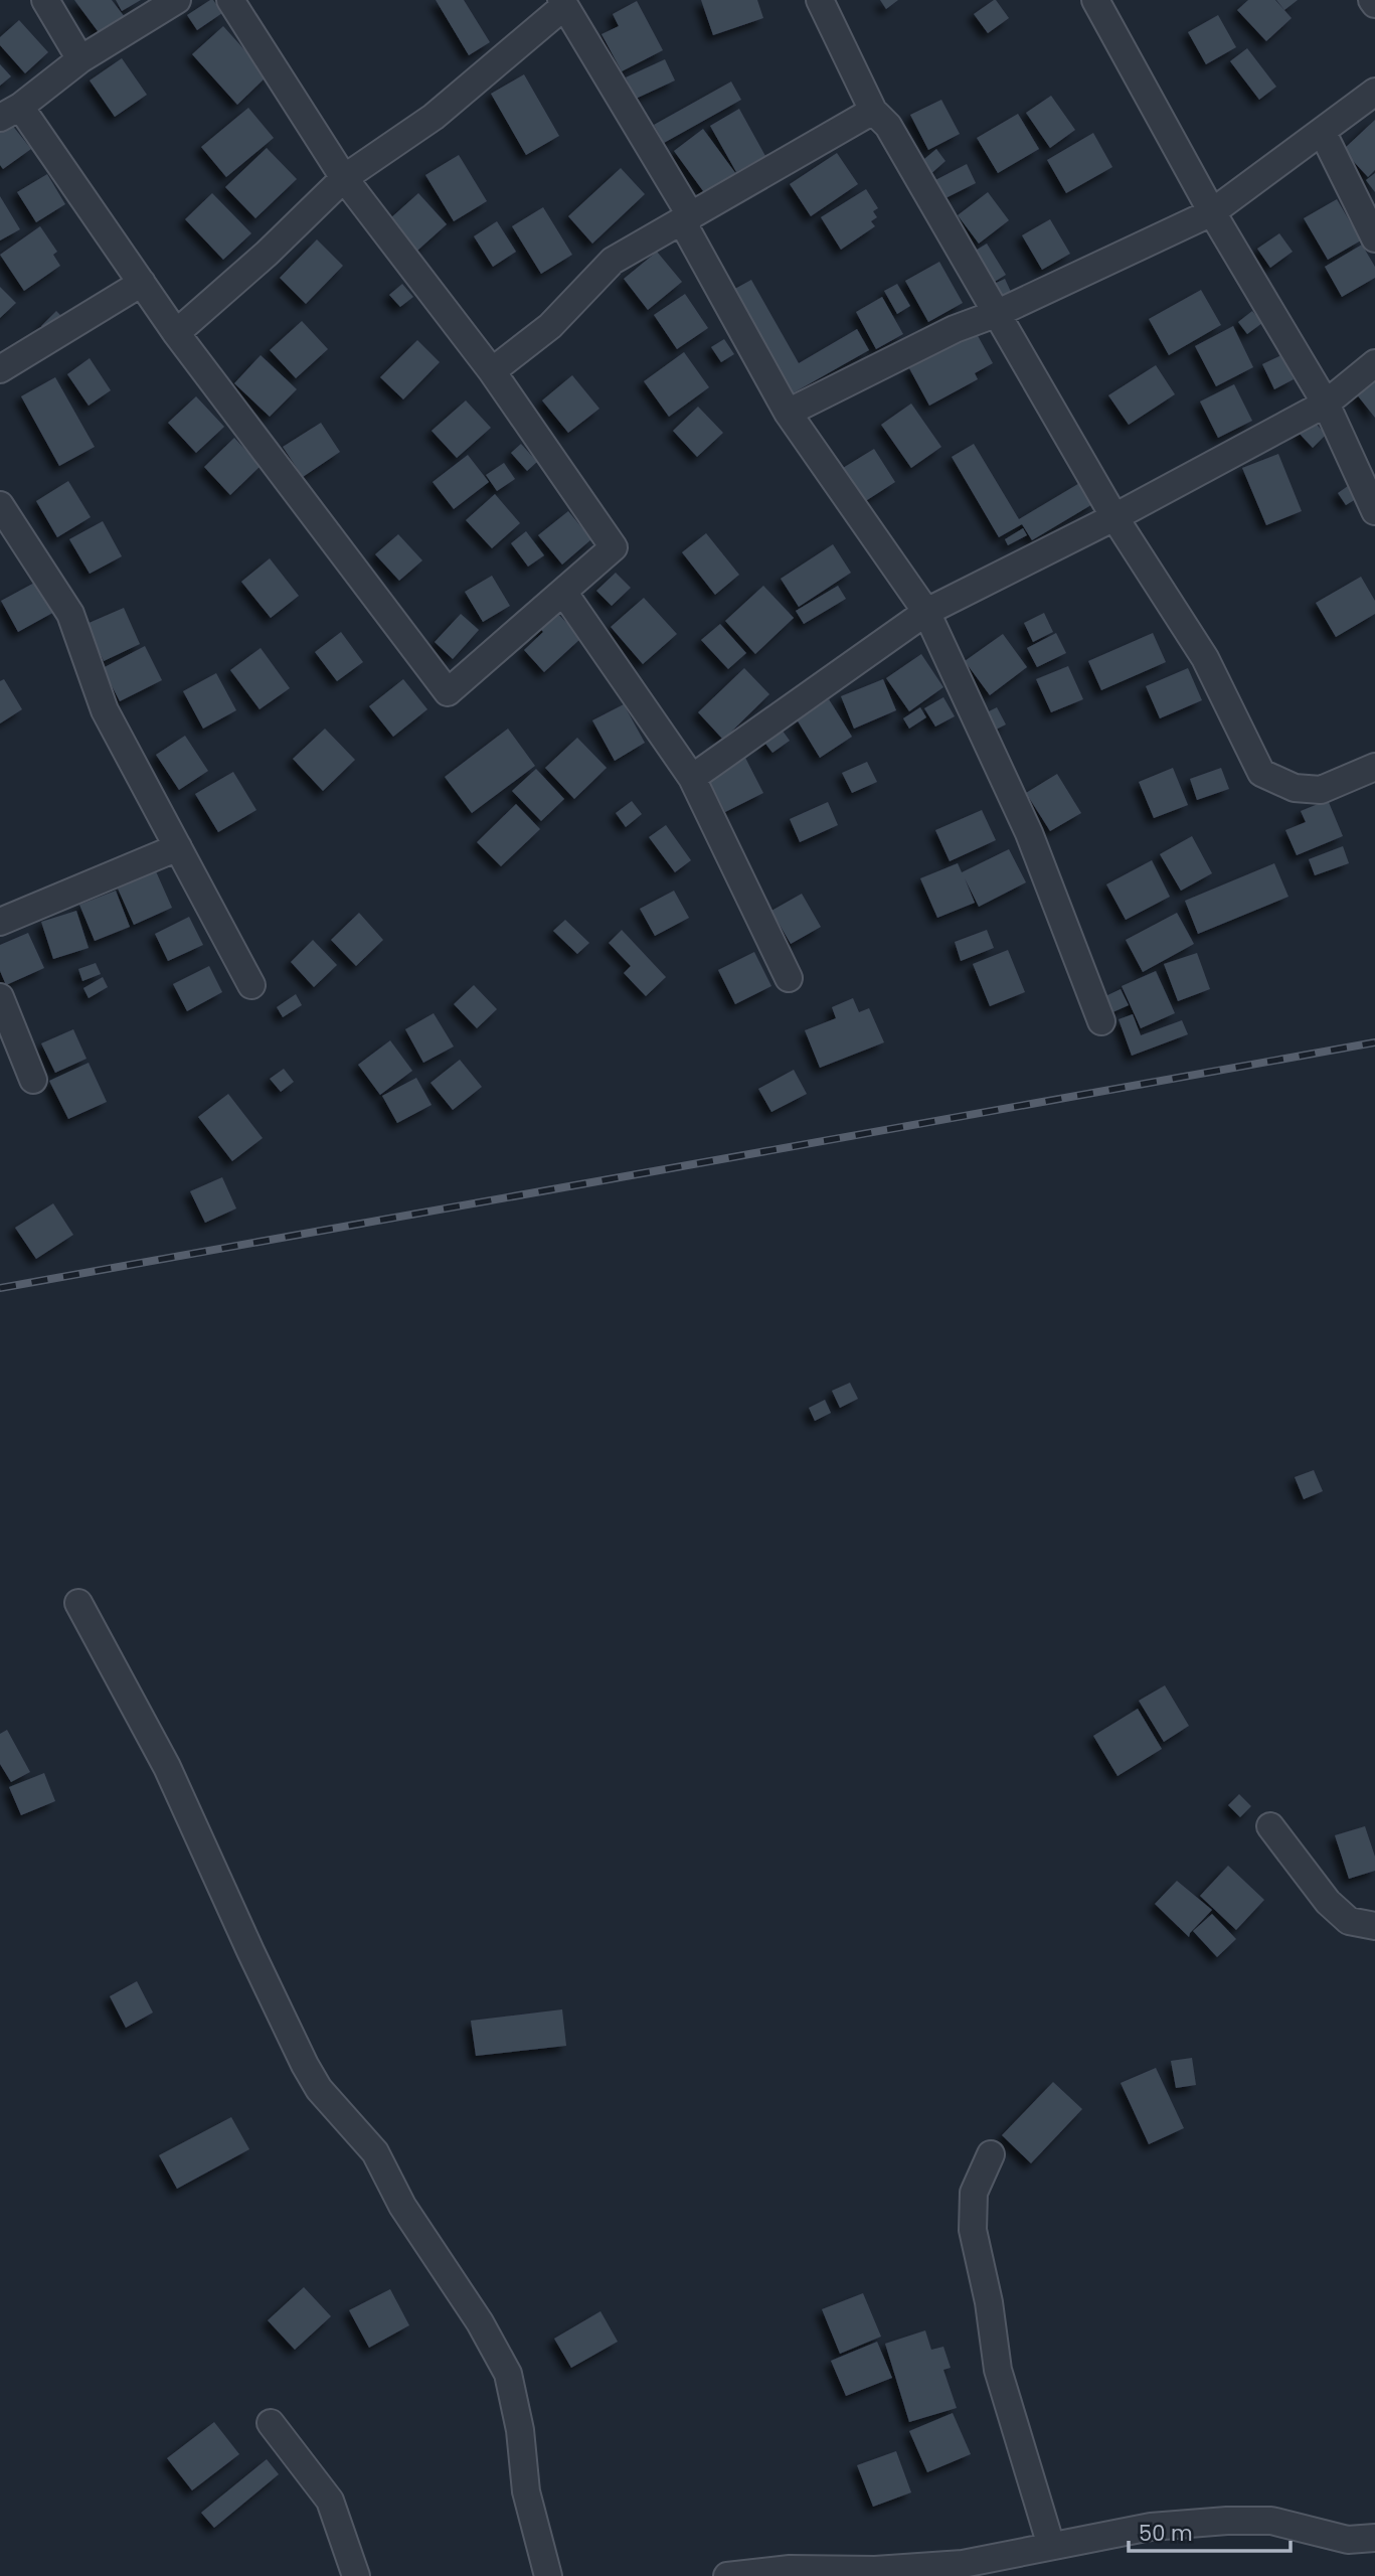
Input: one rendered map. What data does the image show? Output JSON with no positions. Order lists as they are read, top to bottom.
{
  "scale_bar": "50 m"
}
